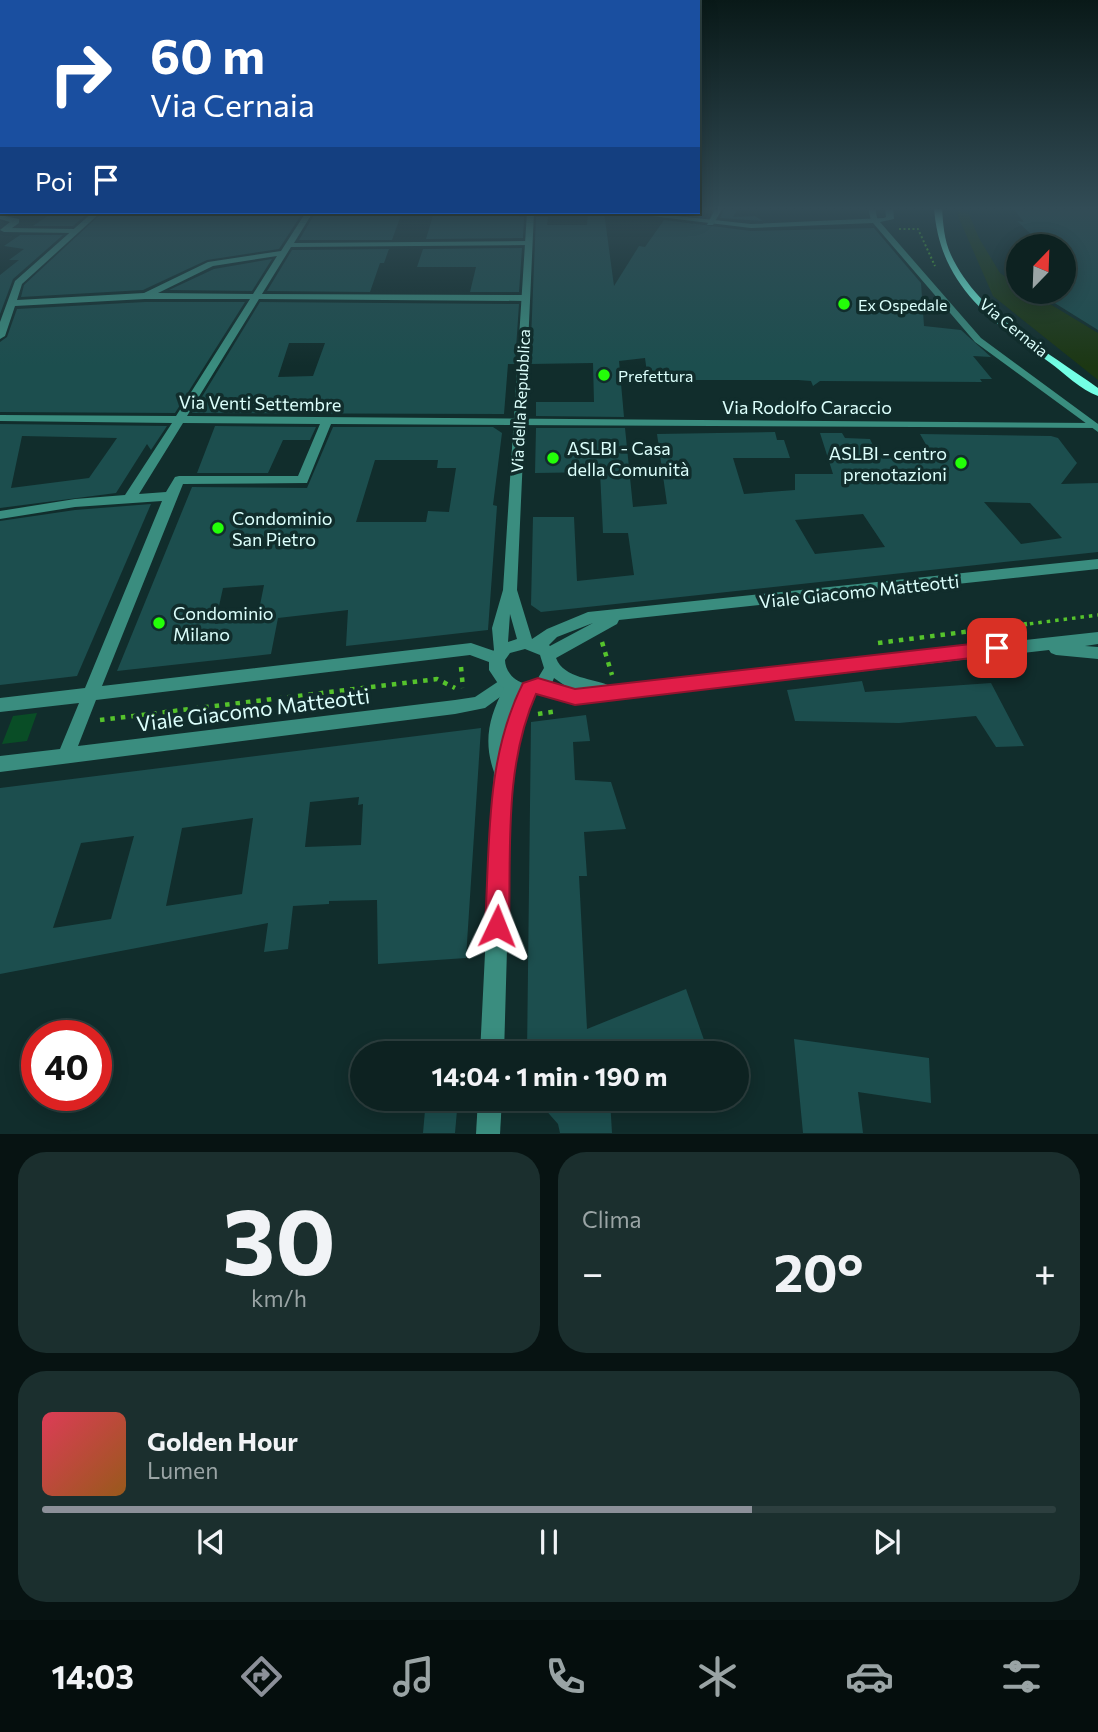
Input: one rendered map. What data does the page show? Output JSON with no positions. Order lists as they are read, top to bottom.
{
  "streets": {
    "main road": ["Via Cernaia"],
    "street": [
      "Via della Repubblica",
      "Via Venti Settembre",
      "Via Rodolfo Caraccio",
      "Viale Giacomo Matteotti"
    ]
  },
  "crossings": [
    ["Via della Repubblica", "Via Venti Settembre"],
    ["Via della Repubblica", "Via Rodolfo Caraccio"],
    ["Via della Repubblica", "Viale Giacomo Matteotti"],
    ["Via Venti Settembre", "Via Rodolfo Caraccio"]
  ],
  "places": [
    "Ex Ospedale",
    "Prefettura",
    "ASLBI - Casa della Comunità",
    "ASLBI - centro prenotazioni",
    "Condominio San Pietro",
    "Condominio Milano"
  ],
  "north": "top right",
  "page": {
    "turn": ["60 m", "Via Cernaia"],
    "then": "Poi",
    "limit": "40",
    "trip": "14:04 · 1 min · 190 m",
    "tile": [
      ["30", "km/h"],
      "Clima"
    ],
    "heat": ["−", "20°", "+"],
    "song": ["Golden Hour", "Lumen"],
    "tabs": "14:03"
  }
}
